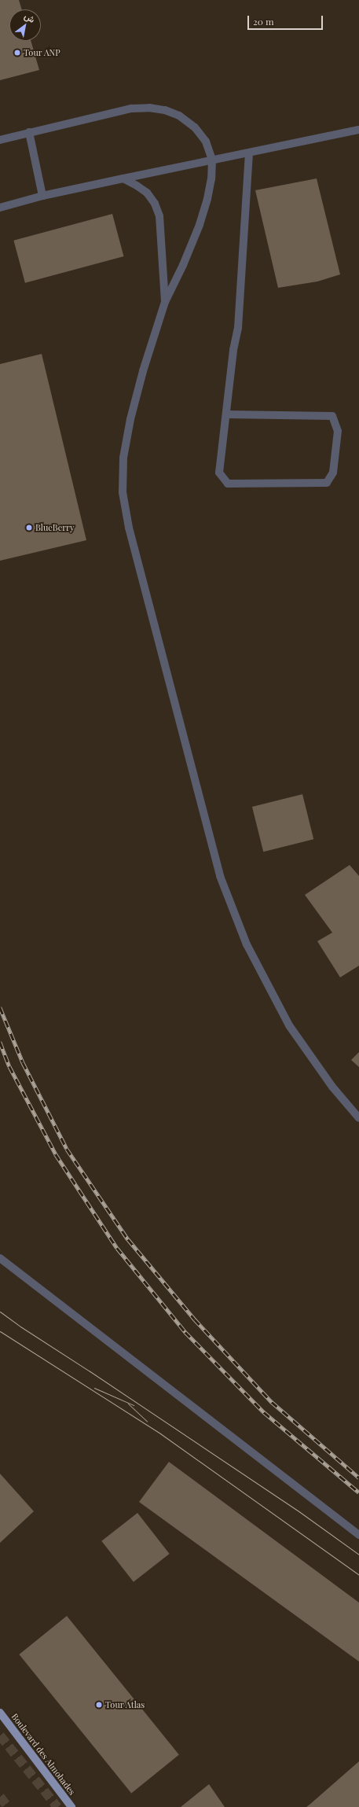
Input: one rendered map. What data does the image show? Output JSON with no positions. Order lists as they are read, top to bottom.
{
  "streets": {
    "main road": ["Boulevard des Almohades"]
  },
  "places": ["Tour ANP", "BlueBerry", "Tour Atlas"],
  "scale_bar": "20 m",
  "north": "top right"
}
